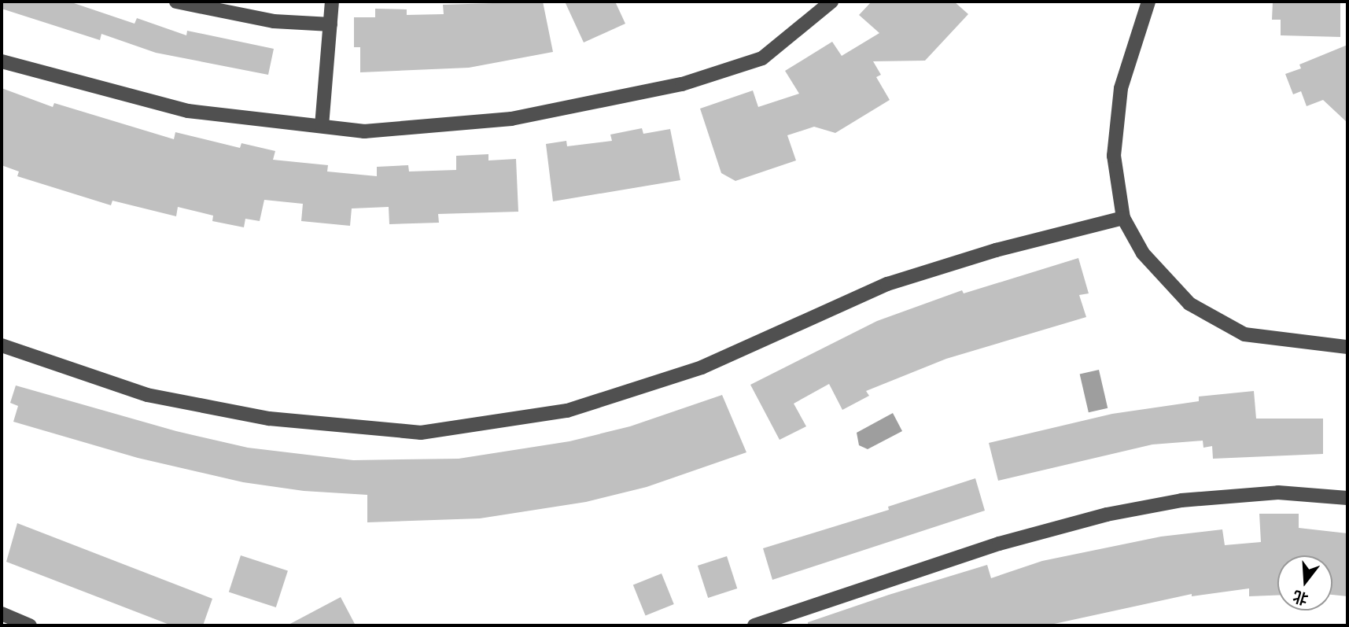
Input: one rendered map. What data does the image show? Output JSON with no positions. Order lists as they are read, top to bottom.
{
  "north": "bottom"
}
